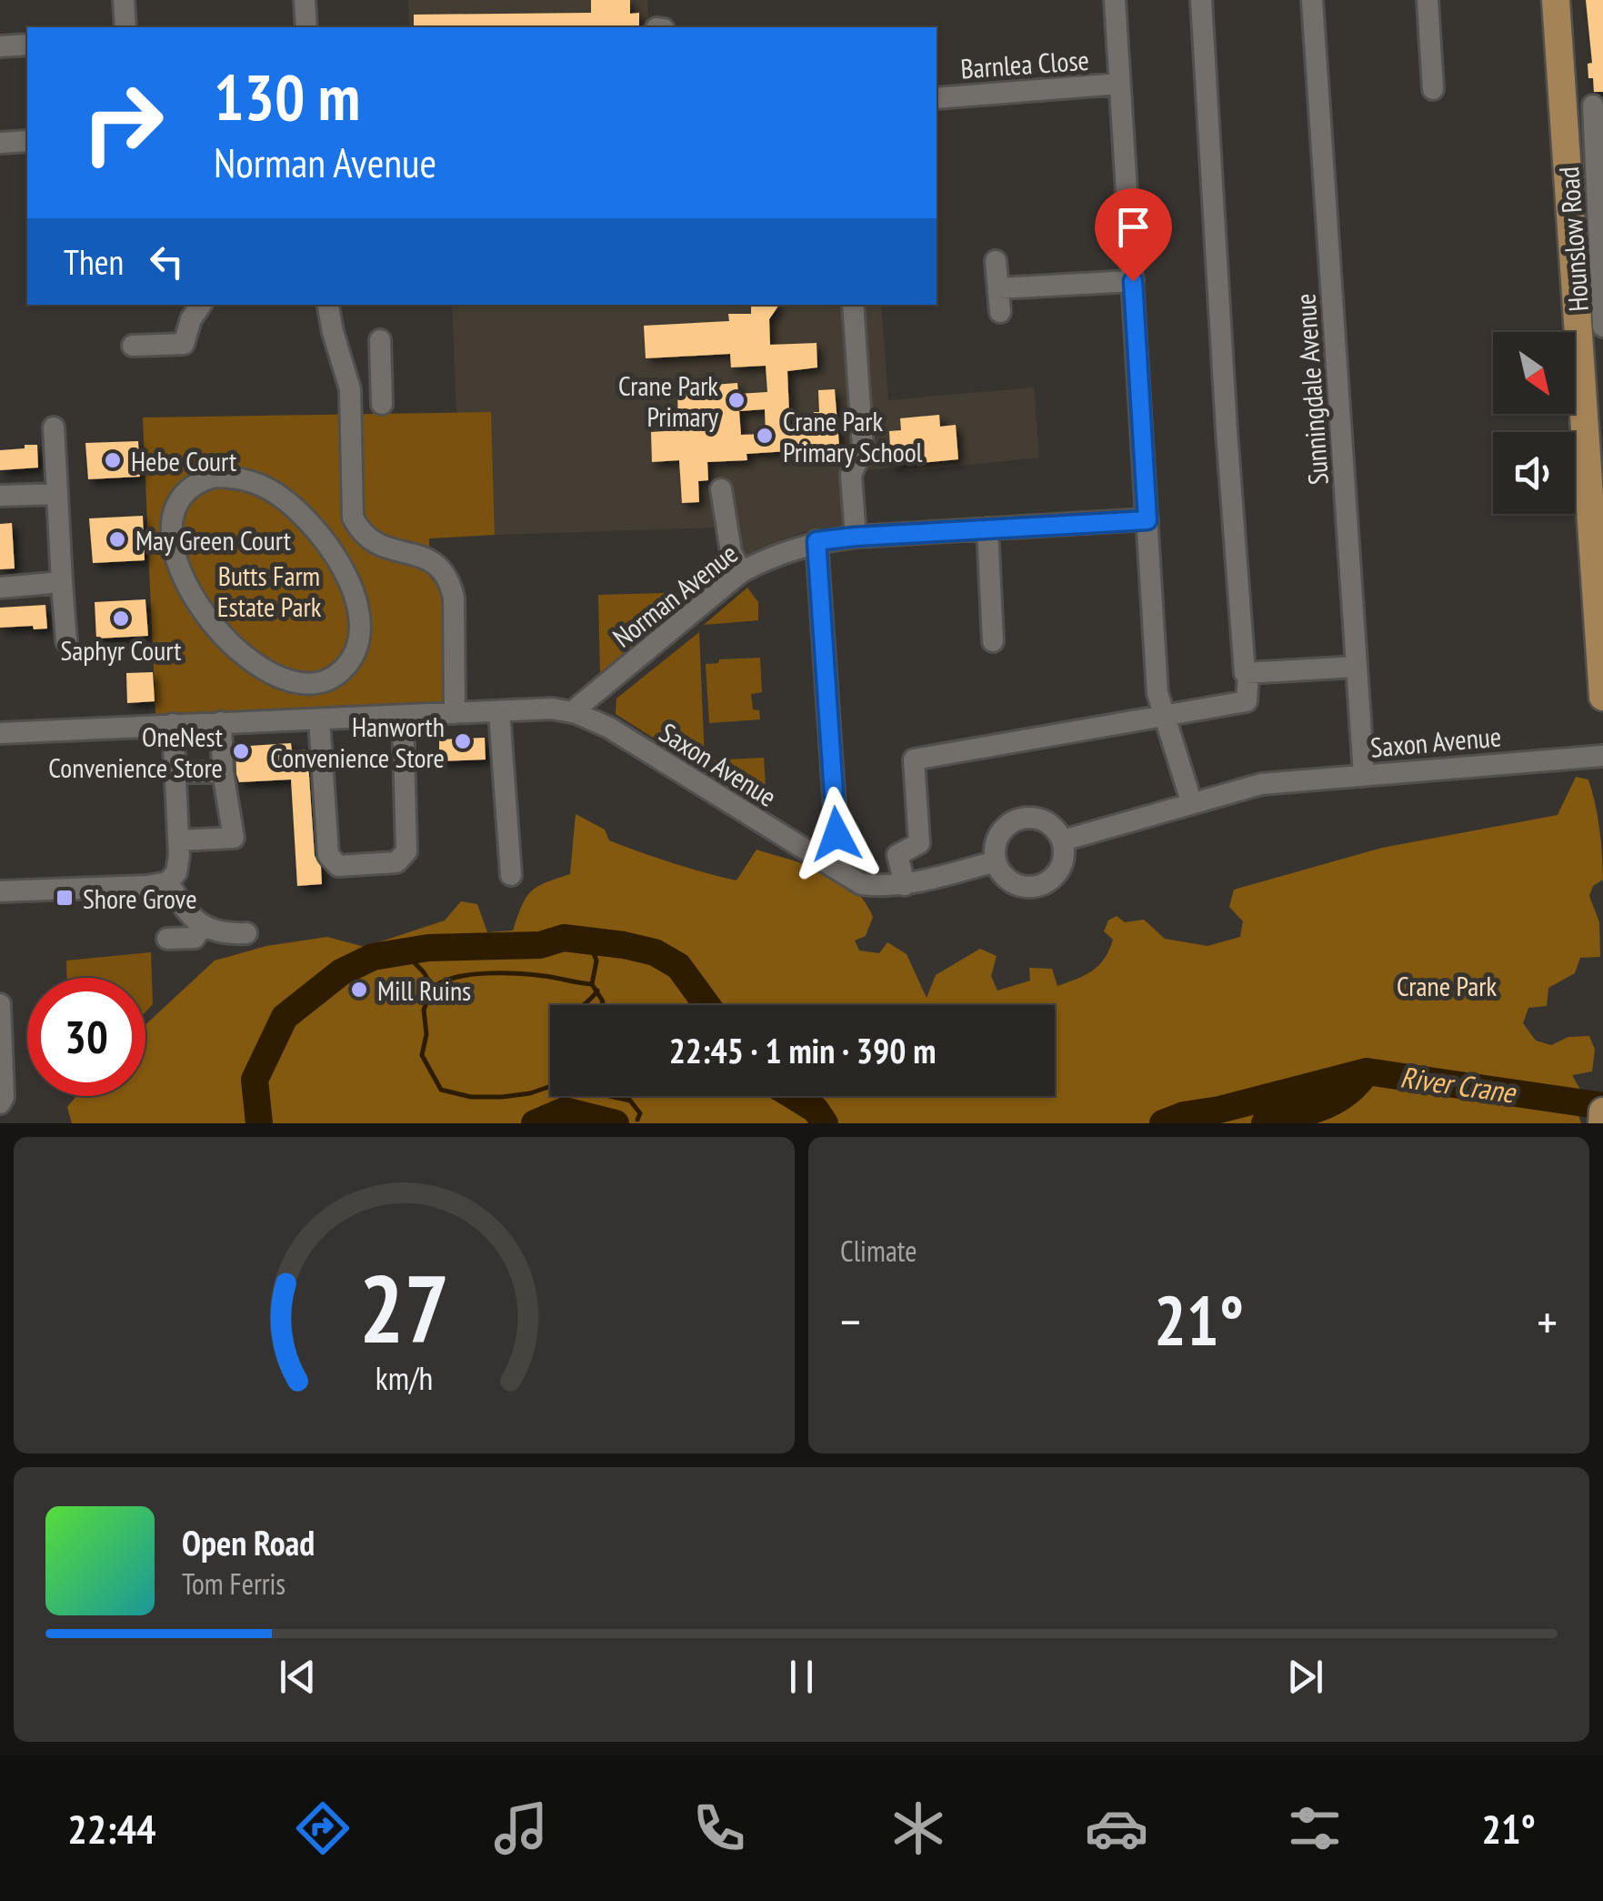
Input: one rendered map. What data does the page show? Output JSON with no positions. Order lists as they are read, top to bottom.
{
  "streets": {
    "main road": ["Hounslow Road"],
    "street": [
      "Barnlea Close",
      "Sunningdale Avenue",
      "Norman Avenue",
      "Saxon Avenue"
    ]
  },
  "crossings": [
    ["Sunningdale Avenue", "Saxon Avenue"],
    ["Norman Avenue", "Saxon Avenue"]
  ],
  "water": ["River Crane"],
  "parks": ["Butts Farm Estate Park", "Crane Park"],
  "places": {
    "other": [
      "Crane Park Primary",
      "Crane Park Primary School",
      "Hebe Court",
      "May Green Court",
      "Saphyr Court",
      "Hanworth Convenience Store",
      "OneNest Convenience Store",
      "Mill Ruins"
    ],
    "transit": ["Shore Grove"]
  },
  "north": "bottom right",
  "page": {
    "turn": ["130 m", "Norman Avenue"],
    "then": "Then",
    "limit": "30",
    "trip": "22:45 · 1 min · 390 m",
    "tile": "Climate",
    "heat": ["−", "21°", "+"],
    "song": ["Open Road", "Tom Ferris"],
    "tabs": ["22:44", "21°"],
    "gauge": ["27", "km/h"]
  }
}
